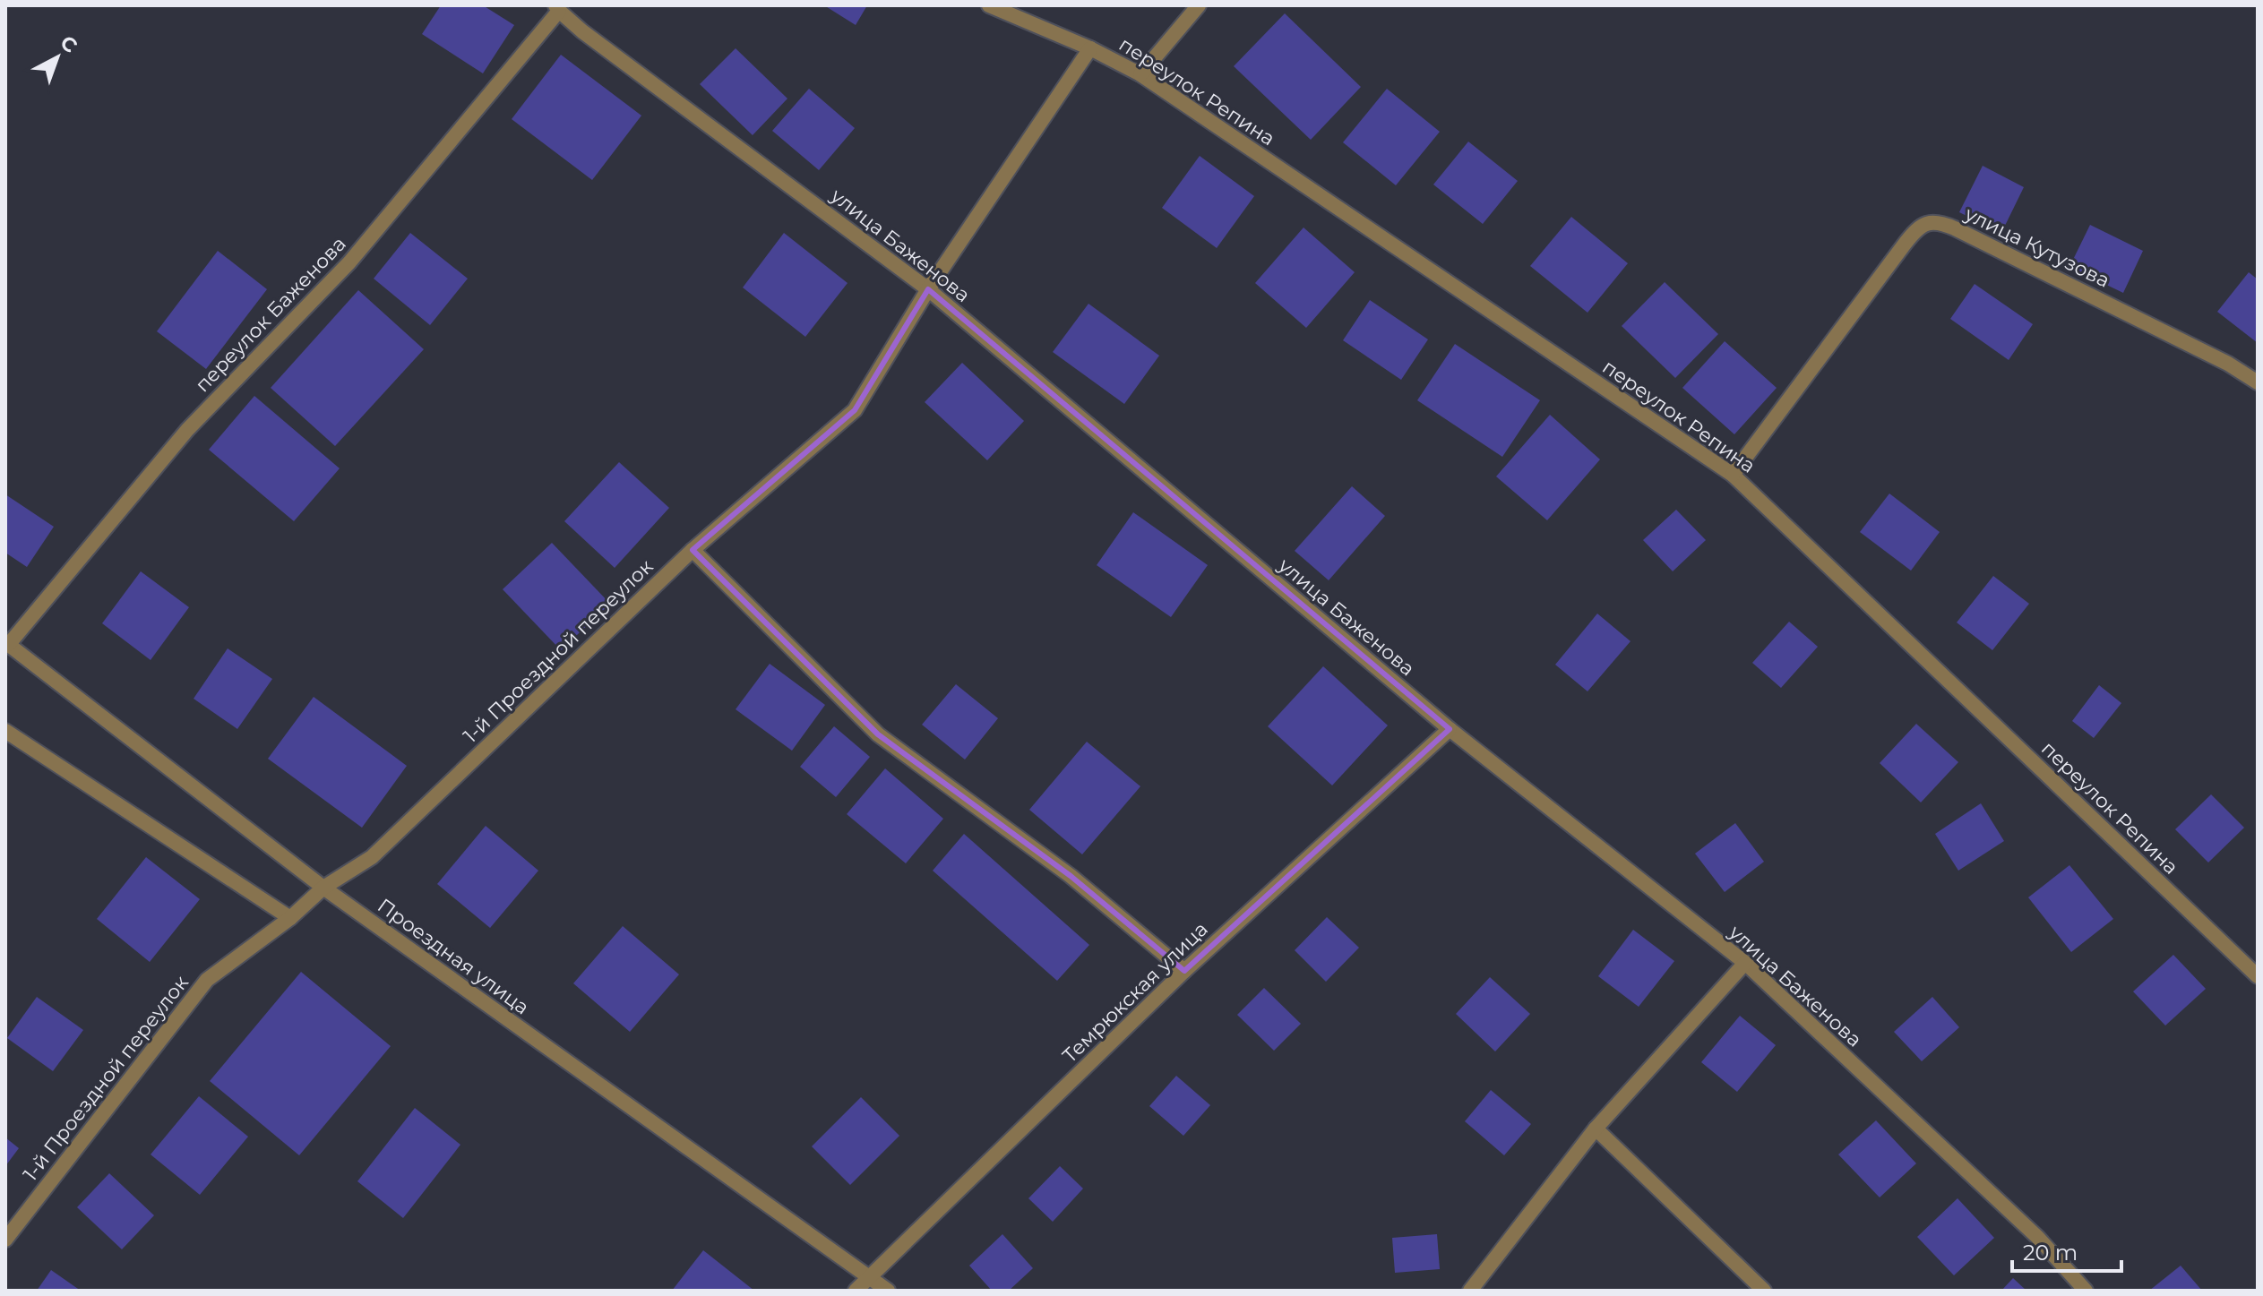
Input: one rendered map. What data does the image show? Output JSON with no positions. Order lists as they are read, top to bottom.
{
  "streets": {
    "street": [
      "переулок Репина",
      "улица Баженова",
      "улица Кутузова",
      "переулок Баженова",
      "1-й Проездной переулок",
      "Проездная улица",
      "Темрюкская улица"
    ]
  },
  "crossings": [
    ["переулок Репина", "улица Кутузова"],
    ["переулок Репина", "1-й Проездной переулок"],
    ["улица Баженова", "переулок Баженова"],
    ["улица Баженова", "1-й Проездной переулок"],
    ["улица Баженова", "Темрюкская улица"],
    ["переулок Баженова", "Проездная улица"],
    ["1-й Проездной переулок", "Проездная улица"],
    ["Проездная улица", "Темрюкская улица"]
  ],
  "scale_bar": "20 m",
  "north": "top right"
}
